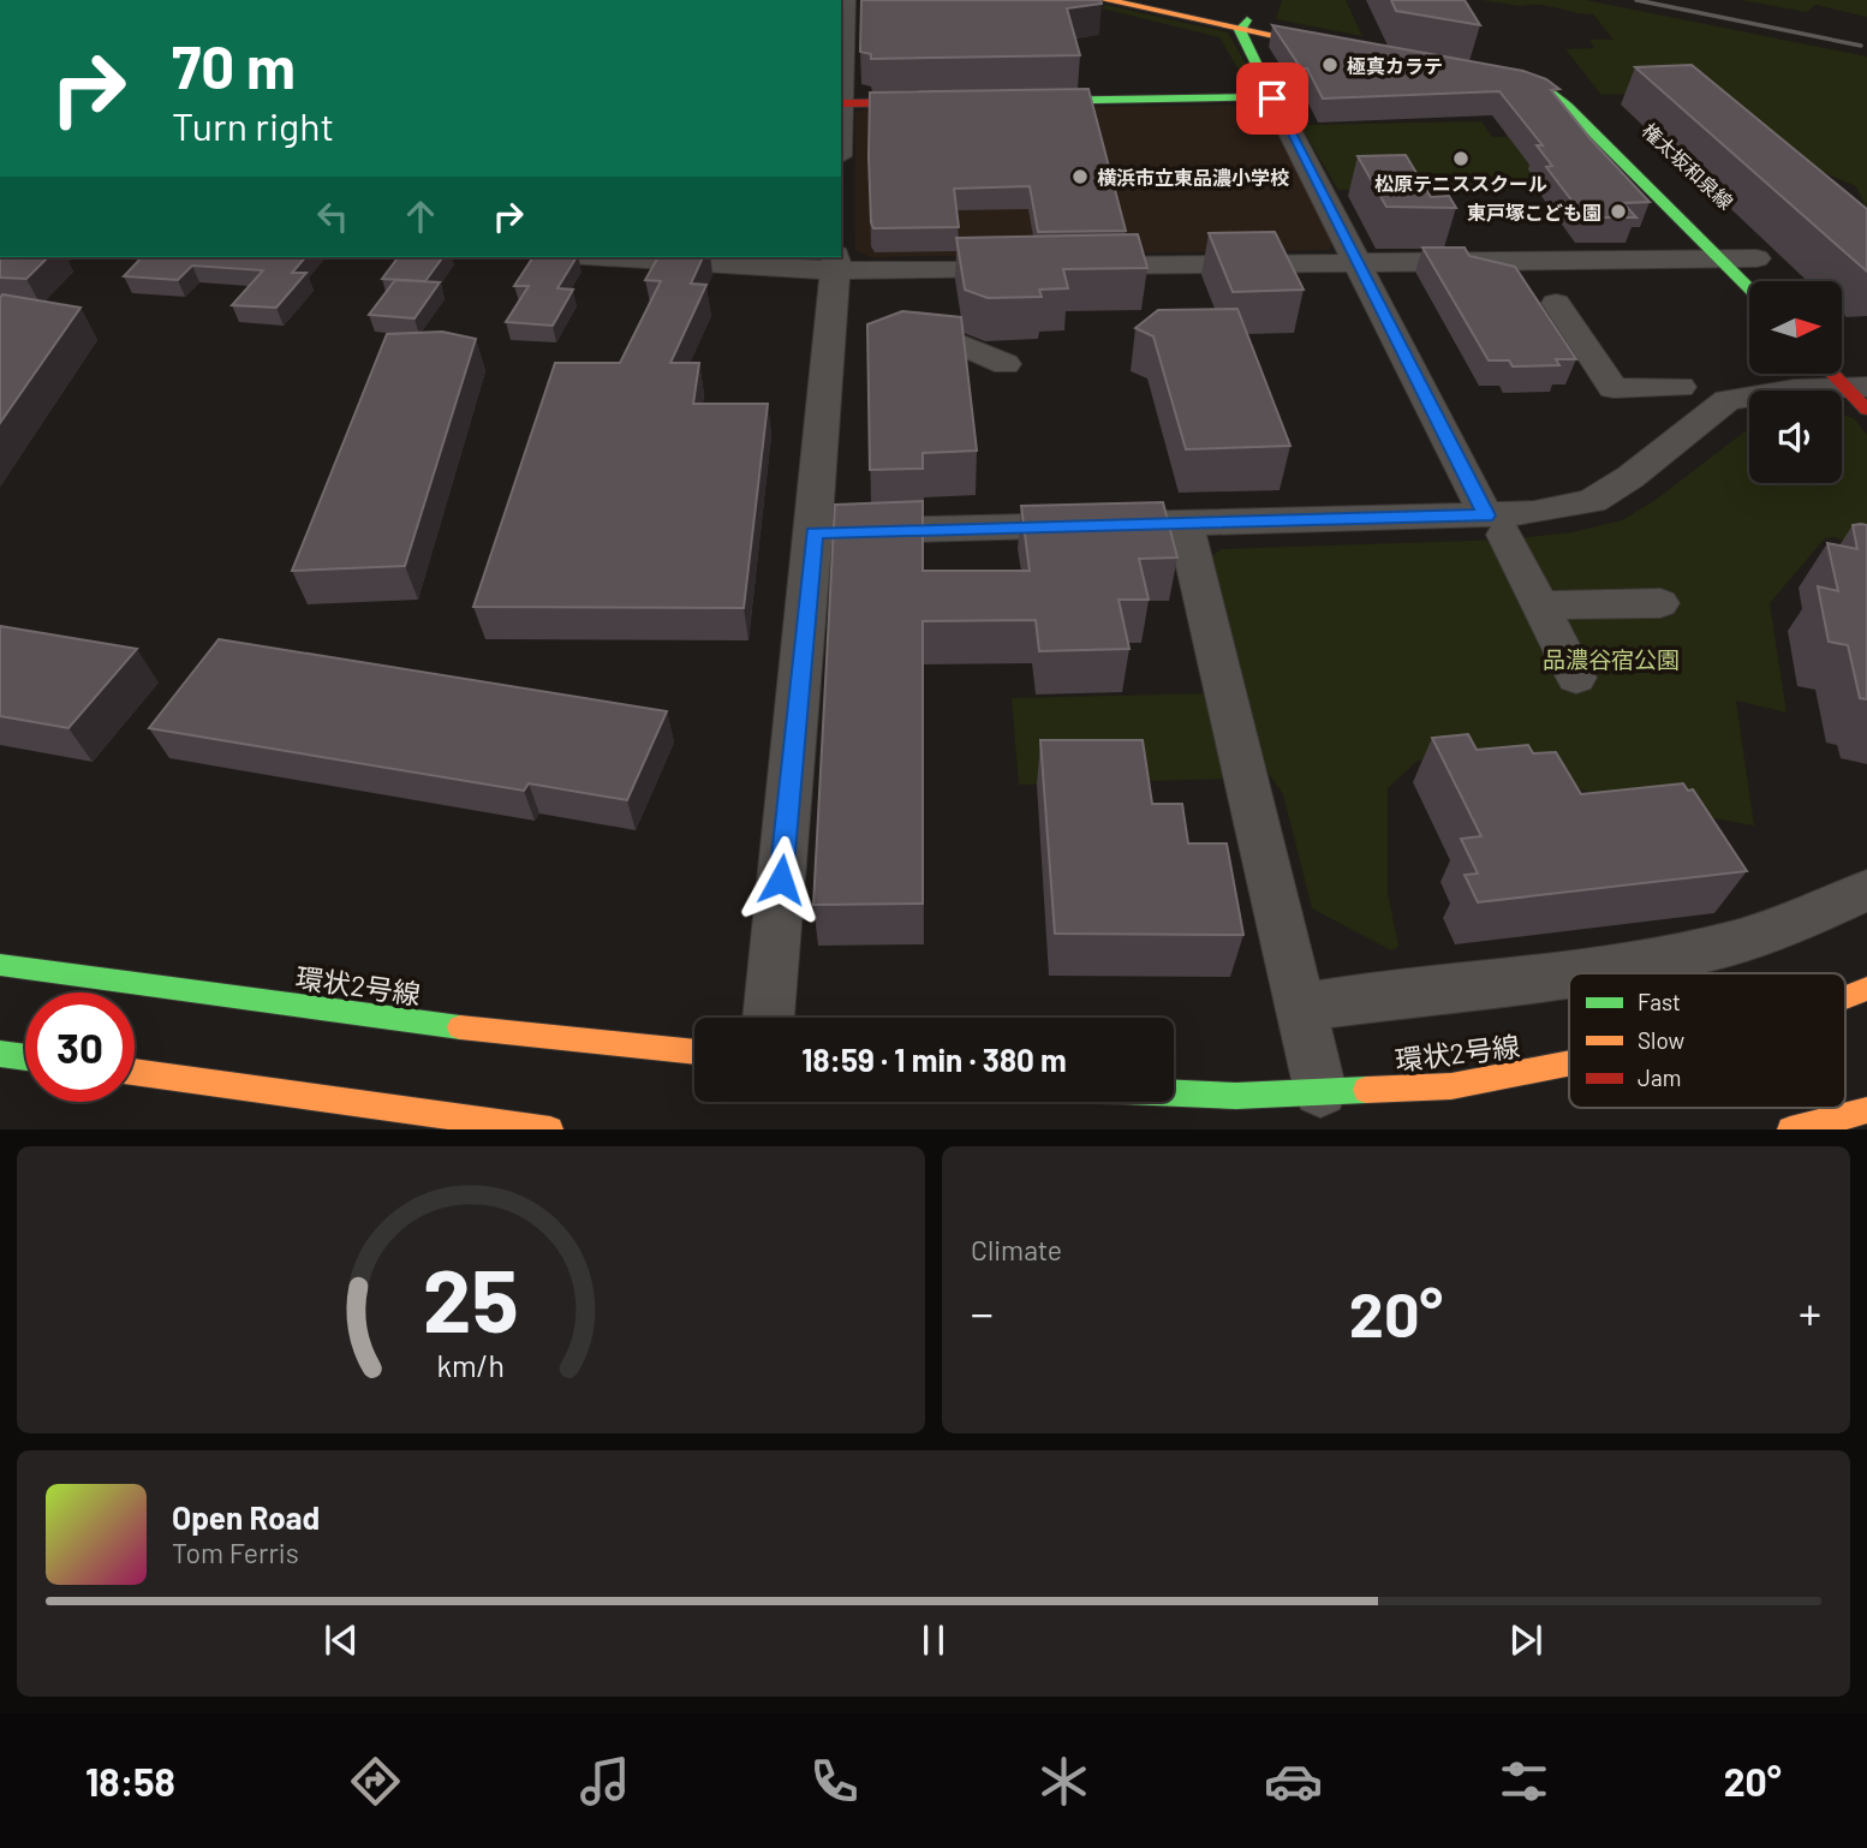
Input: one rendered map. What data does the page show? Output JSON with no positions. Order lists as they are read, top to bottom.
{
  "streets": {
    "street": ["権太坂和泉線", "環状2号線"]
  },
  "parks": ["品濃谷宿公園"],
  "places": [
    "極真カラテ",
    "松原テニススクール",
    "横浜市立東品濃小学校",
    "東戸塚こども園"
  ],
  "legend": ["Fast", "Slow", "Jam"],
  "north": "right",
  "page": {
    "turn": ["70 m", "Turn right"],
    "limit": "30",
    "trip": "18:59 · 1 min · 380 m",
    "tile": "Climate",
    "heat": ["−", "20°", "+"],
    "song": ["Open Road", "Tom Ferris"],
    "tabs": ["18:58", "20°"],
    "gauge": ["25", "km/h"]
  }
}
